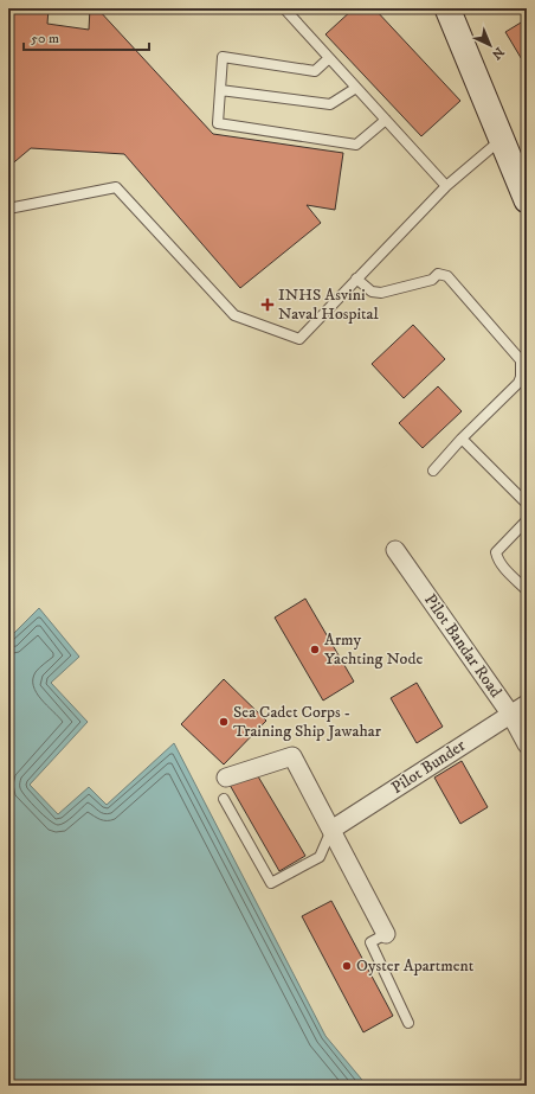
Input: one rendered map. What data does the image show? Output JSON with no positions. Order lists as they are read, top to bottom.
{
  "streets": {
    "street": ["Pilot Bandar Road", "Pilot Bunder"]
  },
  "crossings": [
    ["Pilot Bandar Road", "Pilot Bunder"]
  ],
  "places": {
    "health": ["INHS Asvini Naval Hospital"],
    "other": ["Army Yachting Node", "Sea Cadet Corps - Training Ship Jawahar", "Oyster Apartment"]
  },
  "scale_bar": "50 m",
  "north": "bottom right"
}
